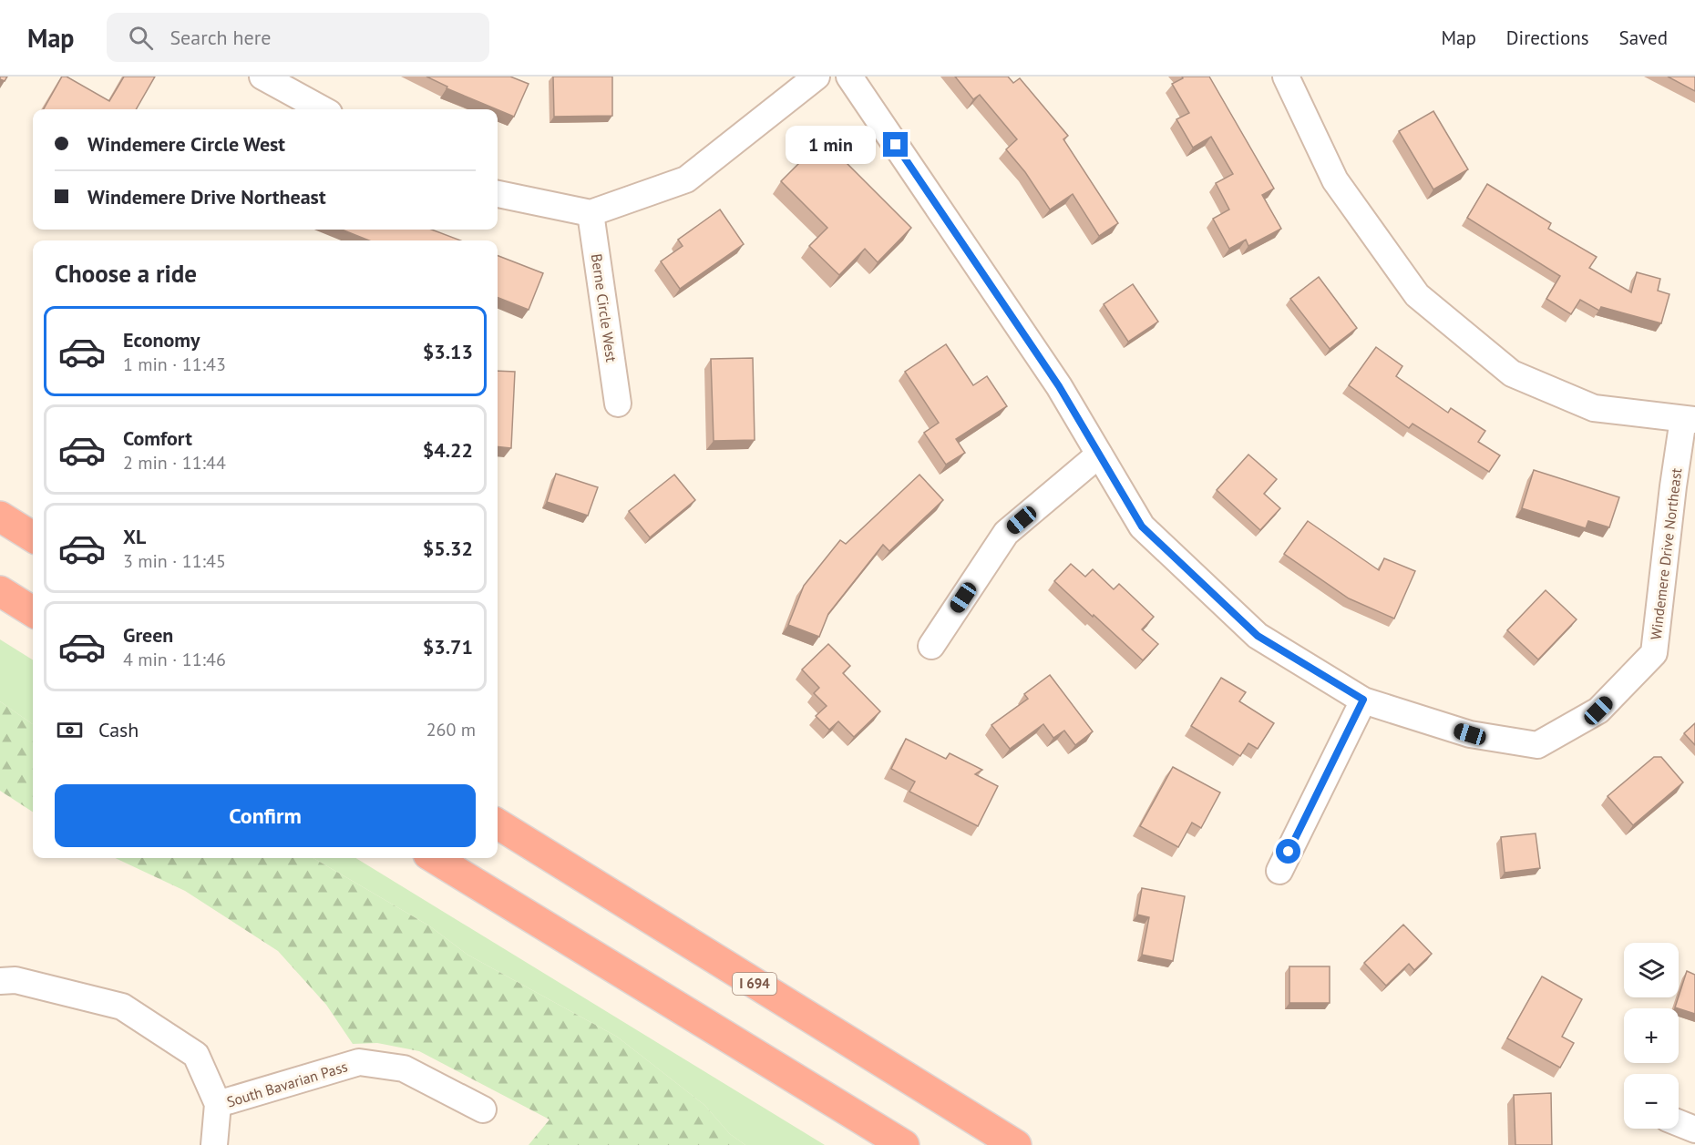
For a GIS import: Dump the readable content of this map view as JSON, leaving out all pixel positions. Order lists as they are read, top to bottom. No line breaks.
{"streets":{"highway":["I 694"],"street":["Berne Circle West","Windemere Drive Northeast","South Bavarian Pass"]},"page":{"header":"Map","search":"Search here","nav":["Map","Directions","Saved"],"banner":["Windemere Circle West","Windemere Drive Northeast"],"bubble":"1 min","heading":"Choose a ride","list":[{"name":"Economy","note":"1 min · 11:43","value":"$3.13"},{"name":"Comfort","note":"2 min · 11:44","value":"$4.22"},{"name":"XL","note":"3 min · 11:45","value":"$5.32"},{"name":"Green","note":"4 min · 11:46","value":"$3.71"}],"pay":["Cash","260 m"],"buttons":"Confirm","map_buttons":["+","−"]}}
